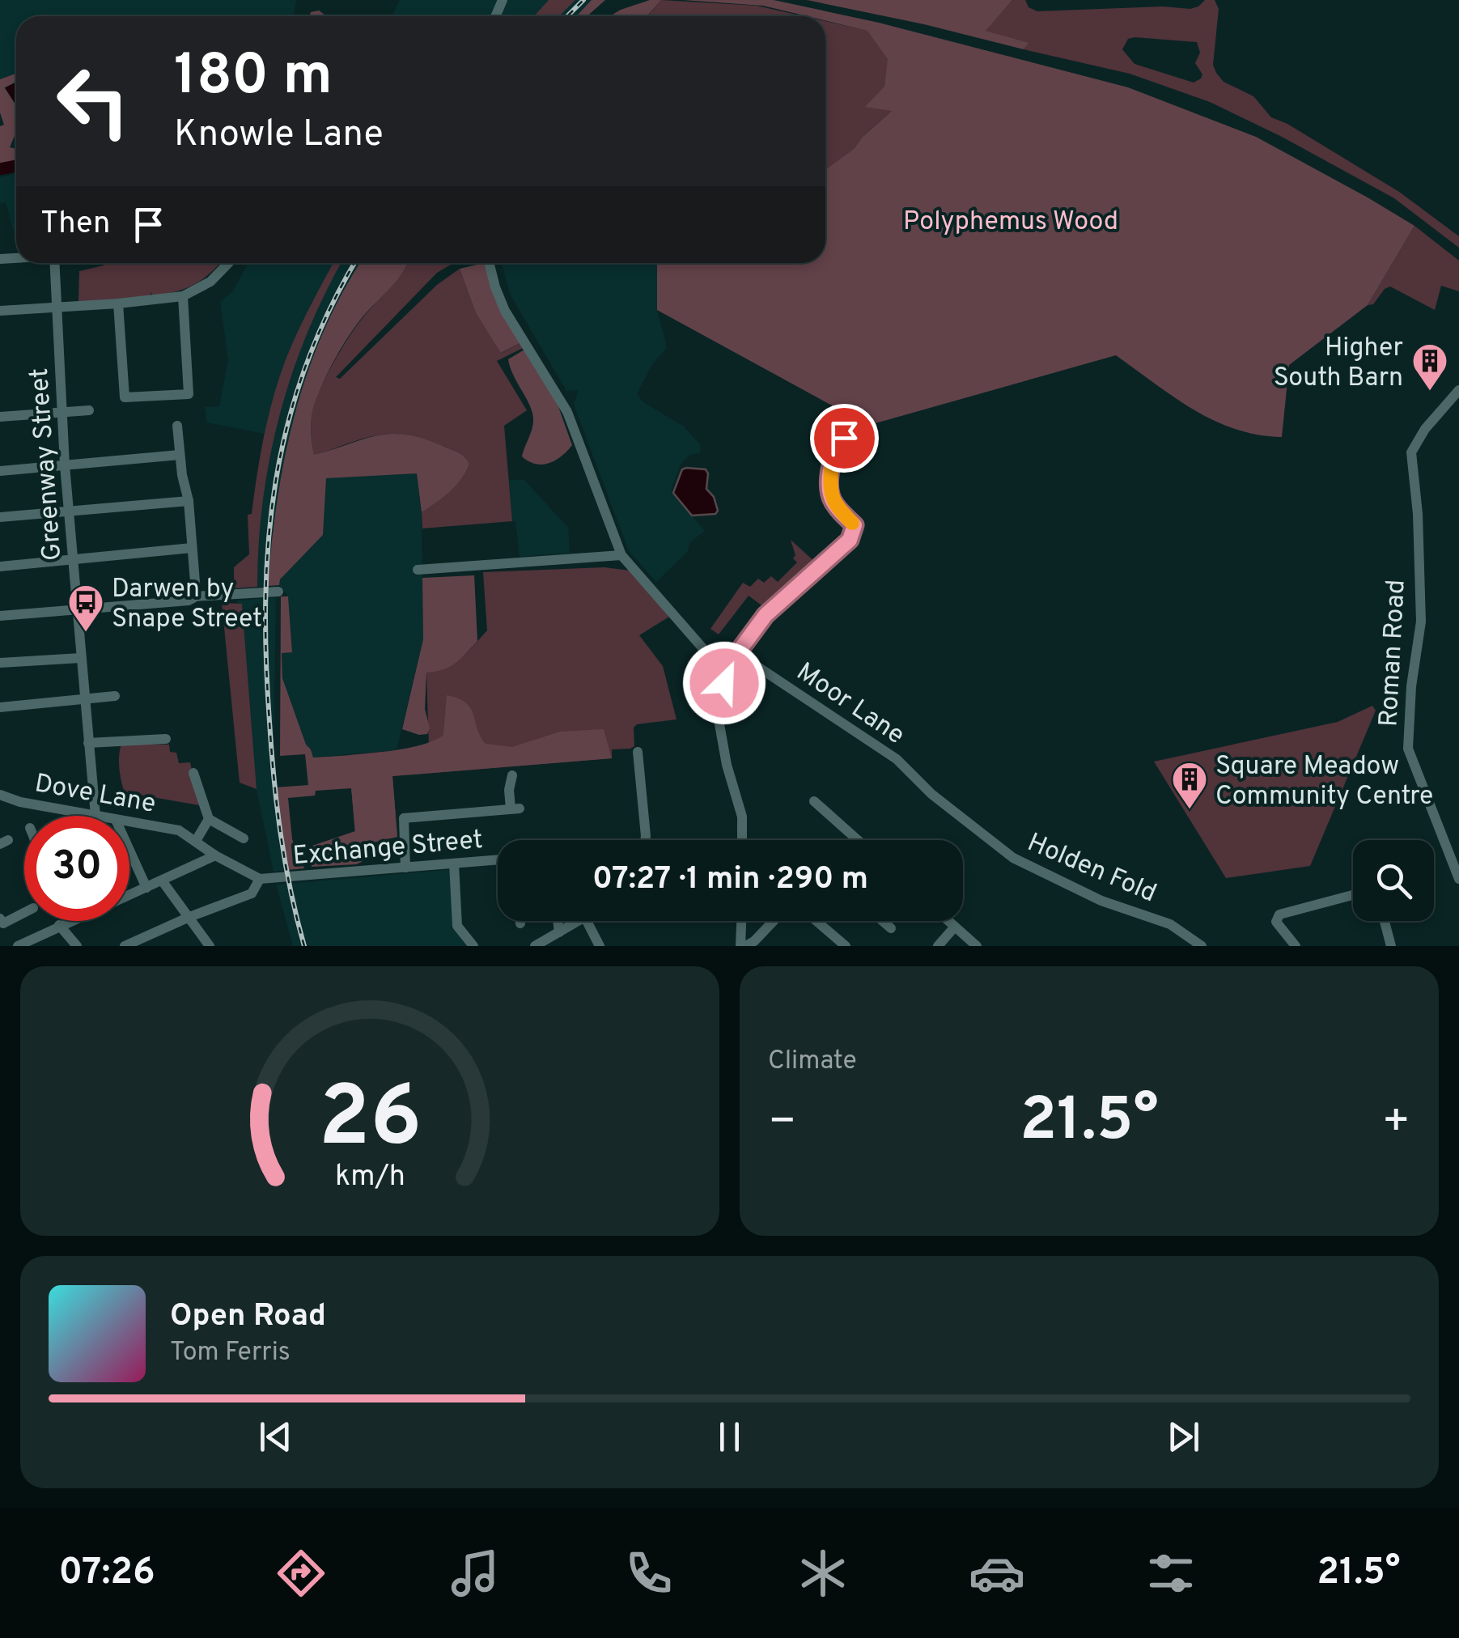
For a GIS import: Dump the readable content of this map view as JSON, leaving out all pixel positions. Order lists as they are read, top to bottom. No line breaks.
{"streets":{"street":["Greenway Street","Roman Road","Moor Lane","Dove Lane","Exchange Street","Holden Fold"]},"crossings":[["Greenway Street","Dove Lane"],["Moor Lane","Holden Fold"],["Dove Lane","Exchange Street"]],"parks":["Polyphemus Wood"],"places":{"building":["Higher South Barn","Square Meadow Community Centre"],"bus stop":["Darwen by Snape Street"]},"page":{"turn":["180 m","Knowle Lane"],"then":"Then","limit":"30","trip":"07:27 · 1 min · 290 m","tile":"Climate","heat":["−","21.5°","+"],"song":["Open Road","Tom Ferris"],"tabs":["07:26","21.5°"],"gauge":["26","km/h"]}}
